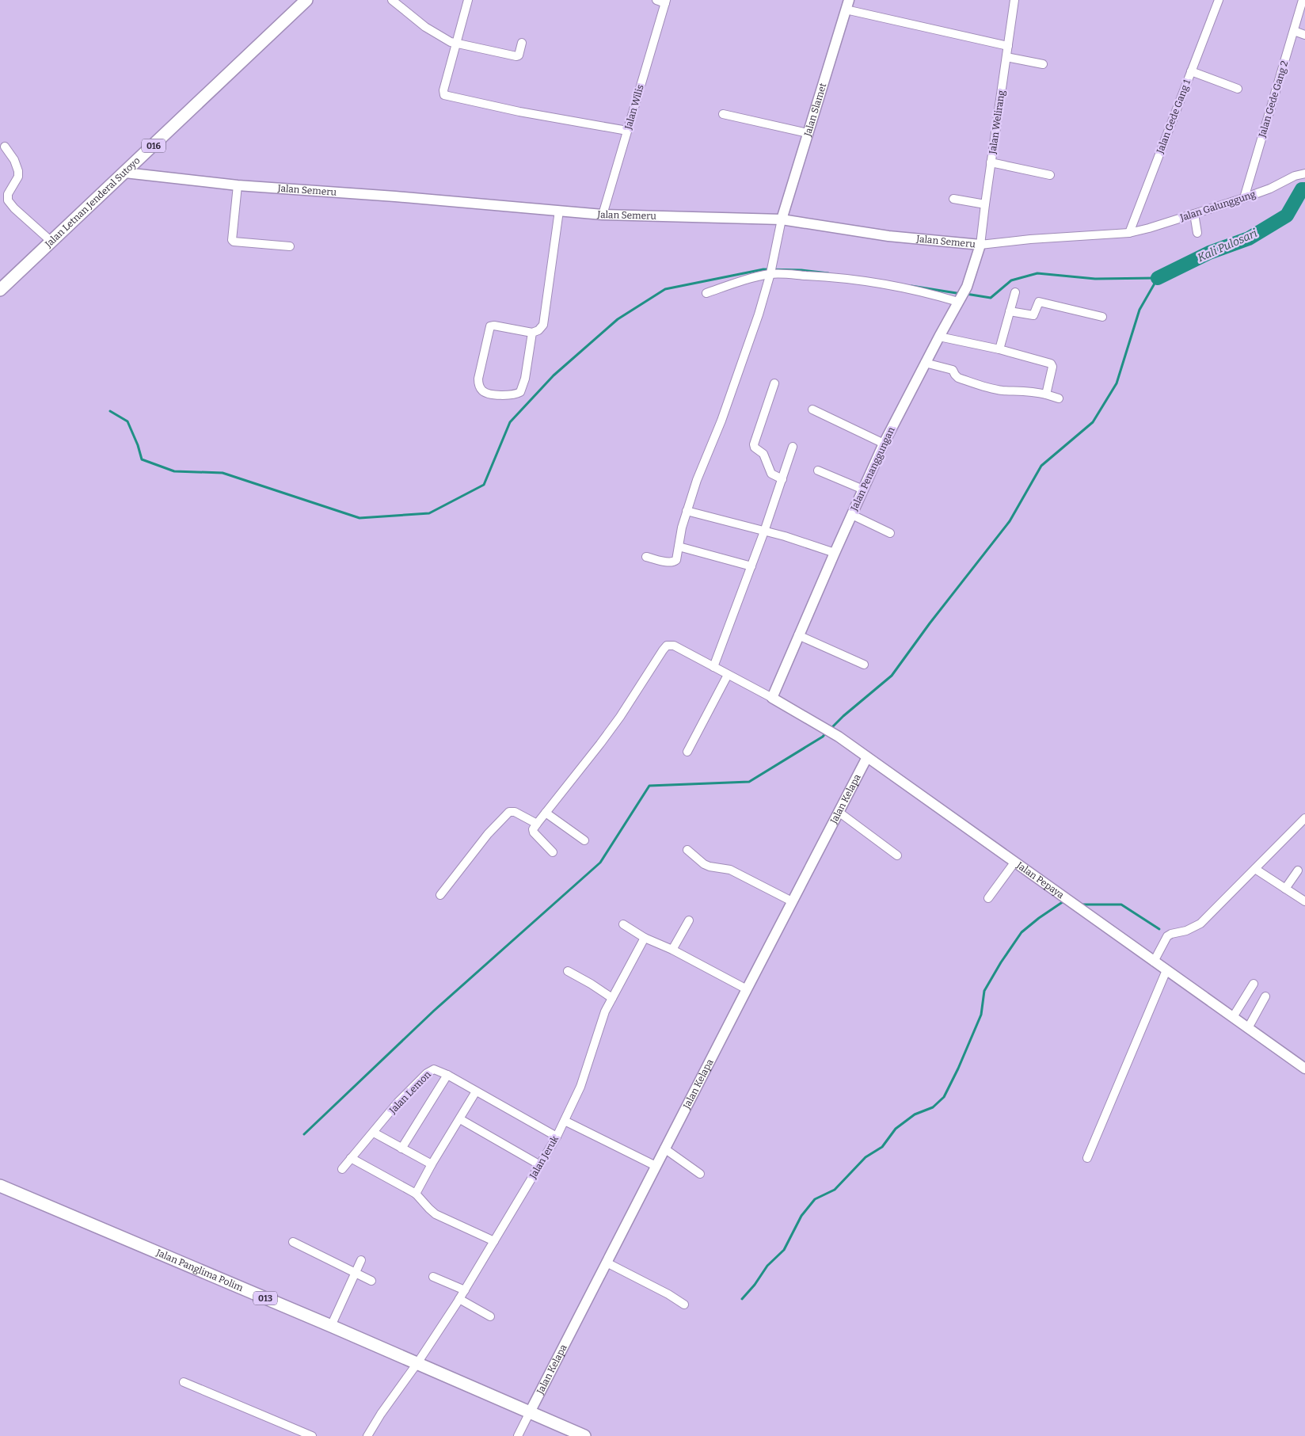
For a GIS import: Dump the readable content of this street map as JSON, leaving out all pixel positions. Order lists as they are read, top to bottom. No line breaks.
{"streets":{"main road":["016","Jalan Letnan Jenderal Sutoyo","Jalan Panglima Polim","013"],"street":["Jalan Gede Gang 2","Jalan Wilis","Jalan Slamet","Jalan Gede Gang 1","Jalan Welirang","Jalan Semeru","Jalan Galunggung","Jalan Penanggungan","Jalan Kelapa","Jalan Pepaya","Jalan Lemon","Jalan Jeruk"]},"crossings":[["Jalan Gede Gang 2","Jalan Galunggung"],["Jalan Wilis","Jalan Semeru"],["Jalan Slamet","Jalan Semeru"],["Jalan Gede Gang 1","Jalan Semeru"],["Jalan Gede Gang 1","Jalan Galunggung"],["Jalan Welirang","Jalan Semeru"],["Jalan Welirang","Jalan Penanggungan"],["Jalan Semeru","Jalan Letnan Jenderal Sutoyo"],["Jalan Semeru","Jalan Galunggung"],["Jalan Semeru","Jalan Penanggungan"],["Jalan Penanggungan","Jalan Pepaya"],["Jalan Kelapa","Jalan Pepaya"],["Jalan Kelapa","Jalan Panglima Polim"],["Jalan Kelapa","013"],["Jalan Lemon","Jalan Jeruk"],["Jalan Jeruk","Jalan Panglima Polim"],["Jalan Panglima Polim","013"]],"water":["Kali Pulosari"]}
